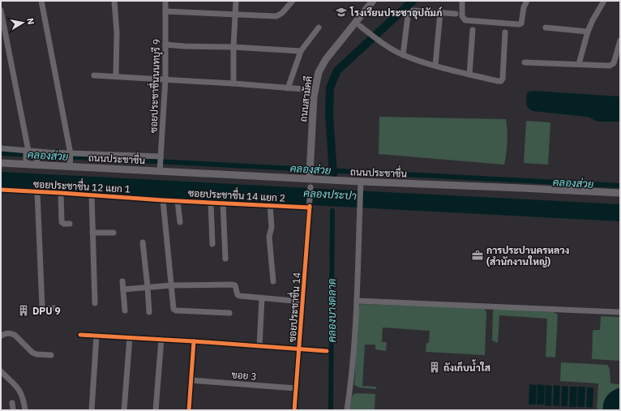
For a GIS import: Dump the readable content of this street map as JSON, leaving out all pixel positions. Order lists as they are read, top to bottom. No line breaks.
{"streets":{"main road":["ถนนสามัคคี","ถนนประชาชื่น"],"street":["ซอยประชาชื่นนนทบุรี 9","ซอยประชาชื่น 12 แยก 1","ซอยประชาชื่น 14 แยก 2","ซอยประชาชื่น 14","ขอย 3"]},"crossings":[["ซอยประชาชื่นนนทบุรี 9","ถนนประชาชื่น"],["ถนนสามัคคี","ถนนประชาชื่น"],["ถนนสามัคคี","ซอยประชาชื่น 14"],["ถนนประชาชื่น","ซอยประชาชื่น 14"],["ซอยประชาชื่น 12 แยก 1","ซอยประชาชื่น 14 แยก 2"],["ซอยประชาชื่น 14 แยก 2","ซอยประชาชื่น 14"],["ซอยประชาชื่น 14","ขอย 3"]],"water":["คลองส่วย","คลองประปา","คลองบางตลาด"],"places":{"school or university":["โรงเรียนประชาอุปถัมภ์"],"office":["การประปานครหลวง (สำนักงานใหญ่)"],"building":["DPU 9","ถังเก็บน้ำใส"]},"north":"right"}
